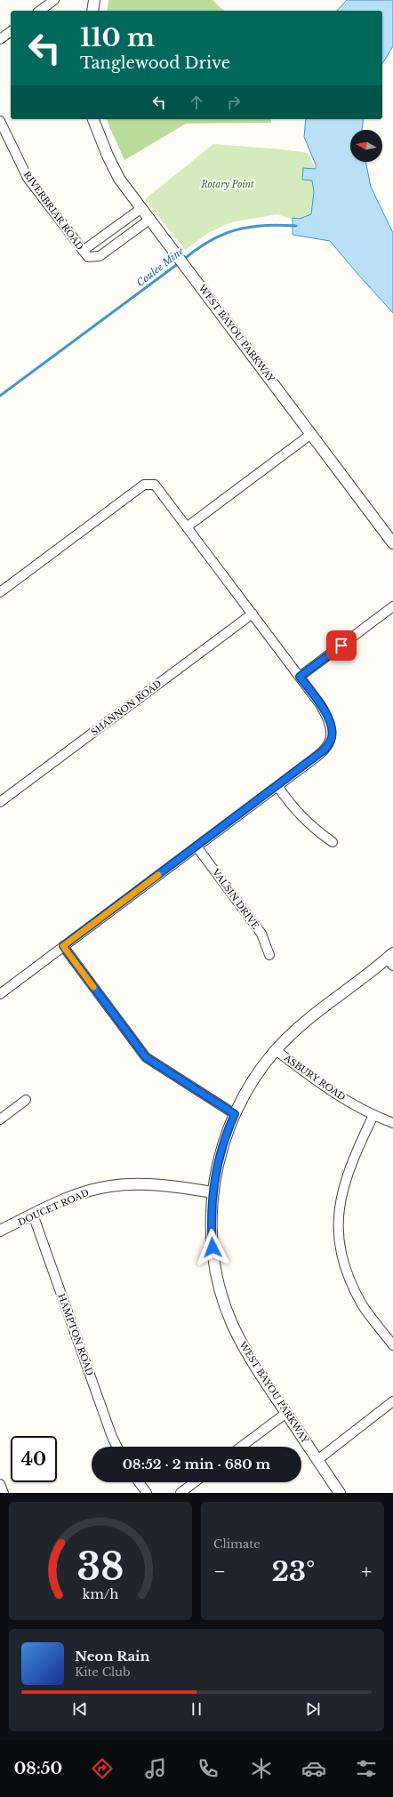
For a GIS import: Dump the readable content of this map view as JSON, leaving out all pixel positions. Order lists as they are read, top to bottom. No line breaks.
{"streets":{"street":["RIVERBRIAR ROAD","WEST BAYOU PARKWAY","SHANNON ROAD","VALSIN DRIVE","ASBURY ROAD","DOUCET ROAD","HAMPTON ROAD"]},"crossings":[["RIVERBRIAR ROAD","WEST BAYOU PARKWAY"],["WEST BAYOU PARKWAY","ASBURY ROAD"],["WEST BAYOU PARKWAY","DOUCET ROAD"],["DOUCET ROAD","HAMPTON ROAD"]],"water":["Coulee Mine"],"parks":["Rotary Point"],"north":"left","page":{"turn":["110 m","Tanglewood Drive"],"limit":"40","trip":"08:52 · 2 min · 680 m","tile":"Climate","heat":["−","23°","+"],"song":["Neon Rain","Kite Club"],"tabs":"08:50","gauge":["38","km/h"]}}
